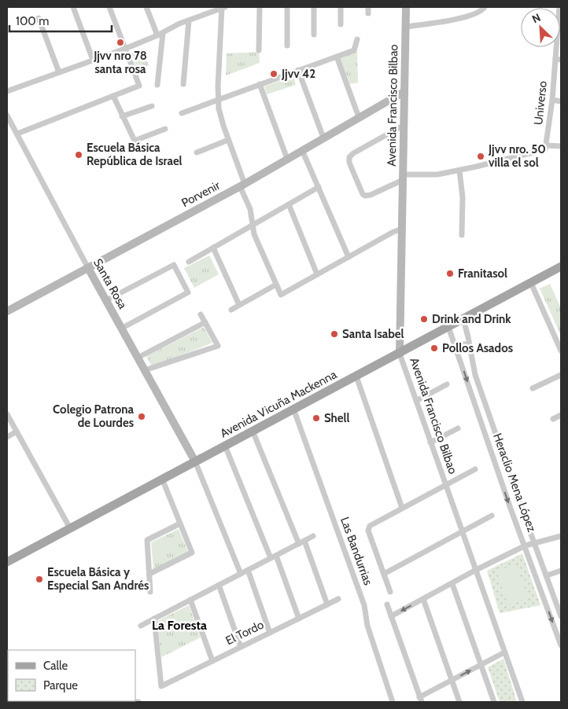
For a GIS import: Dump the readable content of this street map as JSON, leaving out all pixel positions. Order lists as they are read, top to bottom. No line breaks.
{"streets":{"main road":["Avenida Vicuña Mackenna"],"street":["Universo","Avenida Francisco Bilbao","Porvenir","Santa Rosa","Heraclio Mena López","Las Bandurrias","El Tordo"]},"crossings":[["Avenida Francisco Bilbao","Porvenir"],["Avenida Francisco Bilbao","Avenida Vicuña Mackenna"],["Porvenir","Santa Rosa"],["Santa Rosa","Avenida Vicuña Mackenna"],["Avenida Vicuña Mackenna","Heraclio Mena López"],["Avenida Vicuña Mackenna","Las Bandurrias"]],"districts":["La Foresta"],"places":["Jjvv nro 78 santa rosa","Jjvv 42","Escuela Básica República de Israel","Jjvv nro. 50 villa el sol","Franitasol","Drink and Drink","Santa Isabel","Pollos Asados","Colegio Patrona de Lourdes","Shell","Escuela Básica y Especial San Andrés"],"legend":["Calle","Parque"],"scale_bar":"100 m","north":"top left"}
